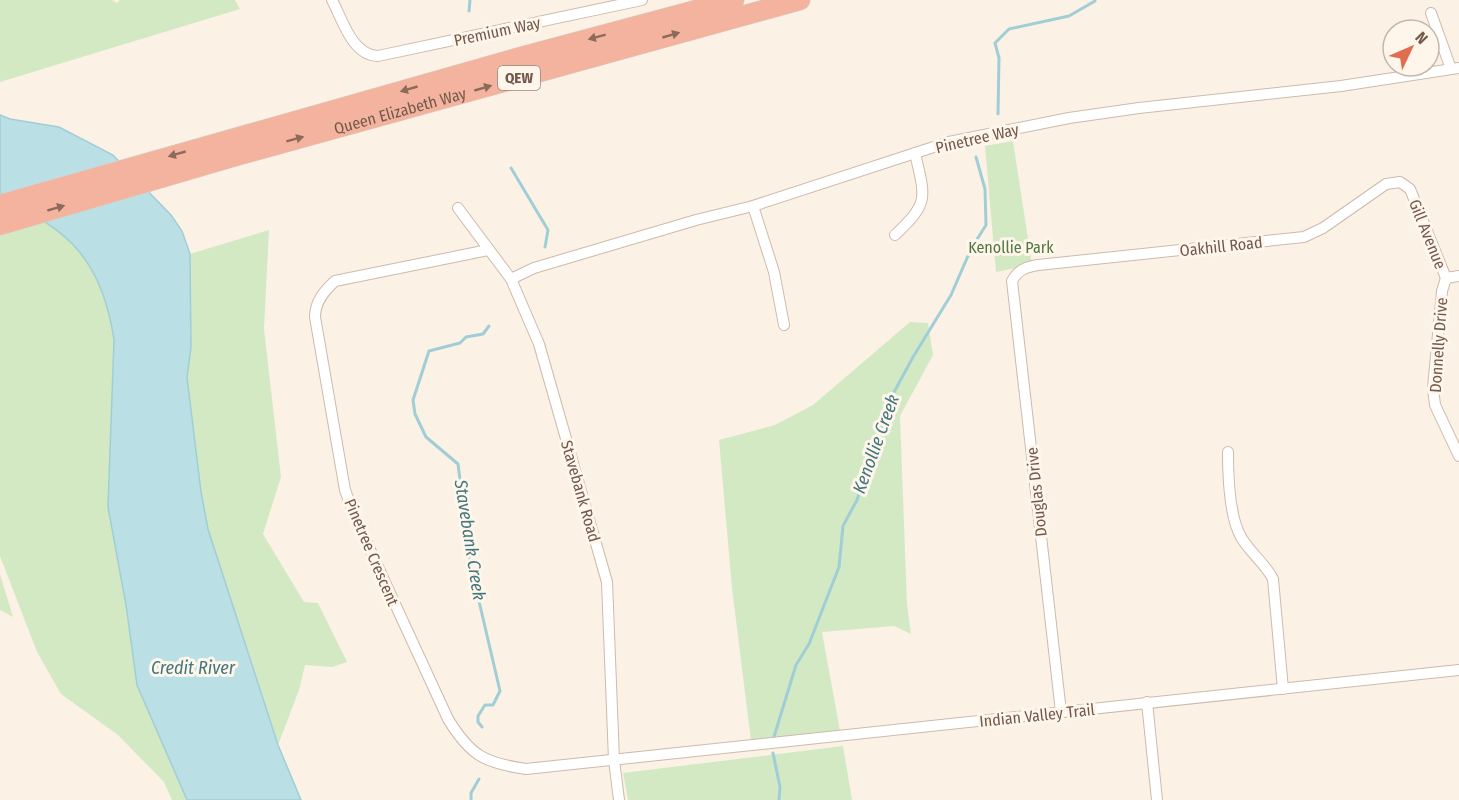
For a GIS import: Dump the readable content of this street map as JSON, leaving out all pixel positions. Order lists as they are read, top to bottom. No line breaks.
{"streets":{"highway":["QEW","Queen Elizabeth Way"],"street":["Premium Way","Pinetree Way","Gill Avenue","Oakhill Road","Donnelly Drive","Stavebank Road","Douglas Drive","Pinetree Crescent","Indian Valley Trail"]},"crossings":[["Pinetree Way","Stavebank Road"],["Gill Avenue","Oakhill Road"],["Gill Avenue","Donnelly Drive"],["Oakhill Road","Douglas Drive"],["Stavebank Road","Pinetree Crescent"],["Stavebank Road","Indian Valley Trail"],["Douglas Drive","Indian Valley Trail"],["Pinetree Crescent","Indian Valley Trail"]],"water":["Kenollie Creek","Stavebank Creek","Credit River"],"parks":["Kenollie Park"],"north":"top right"}
